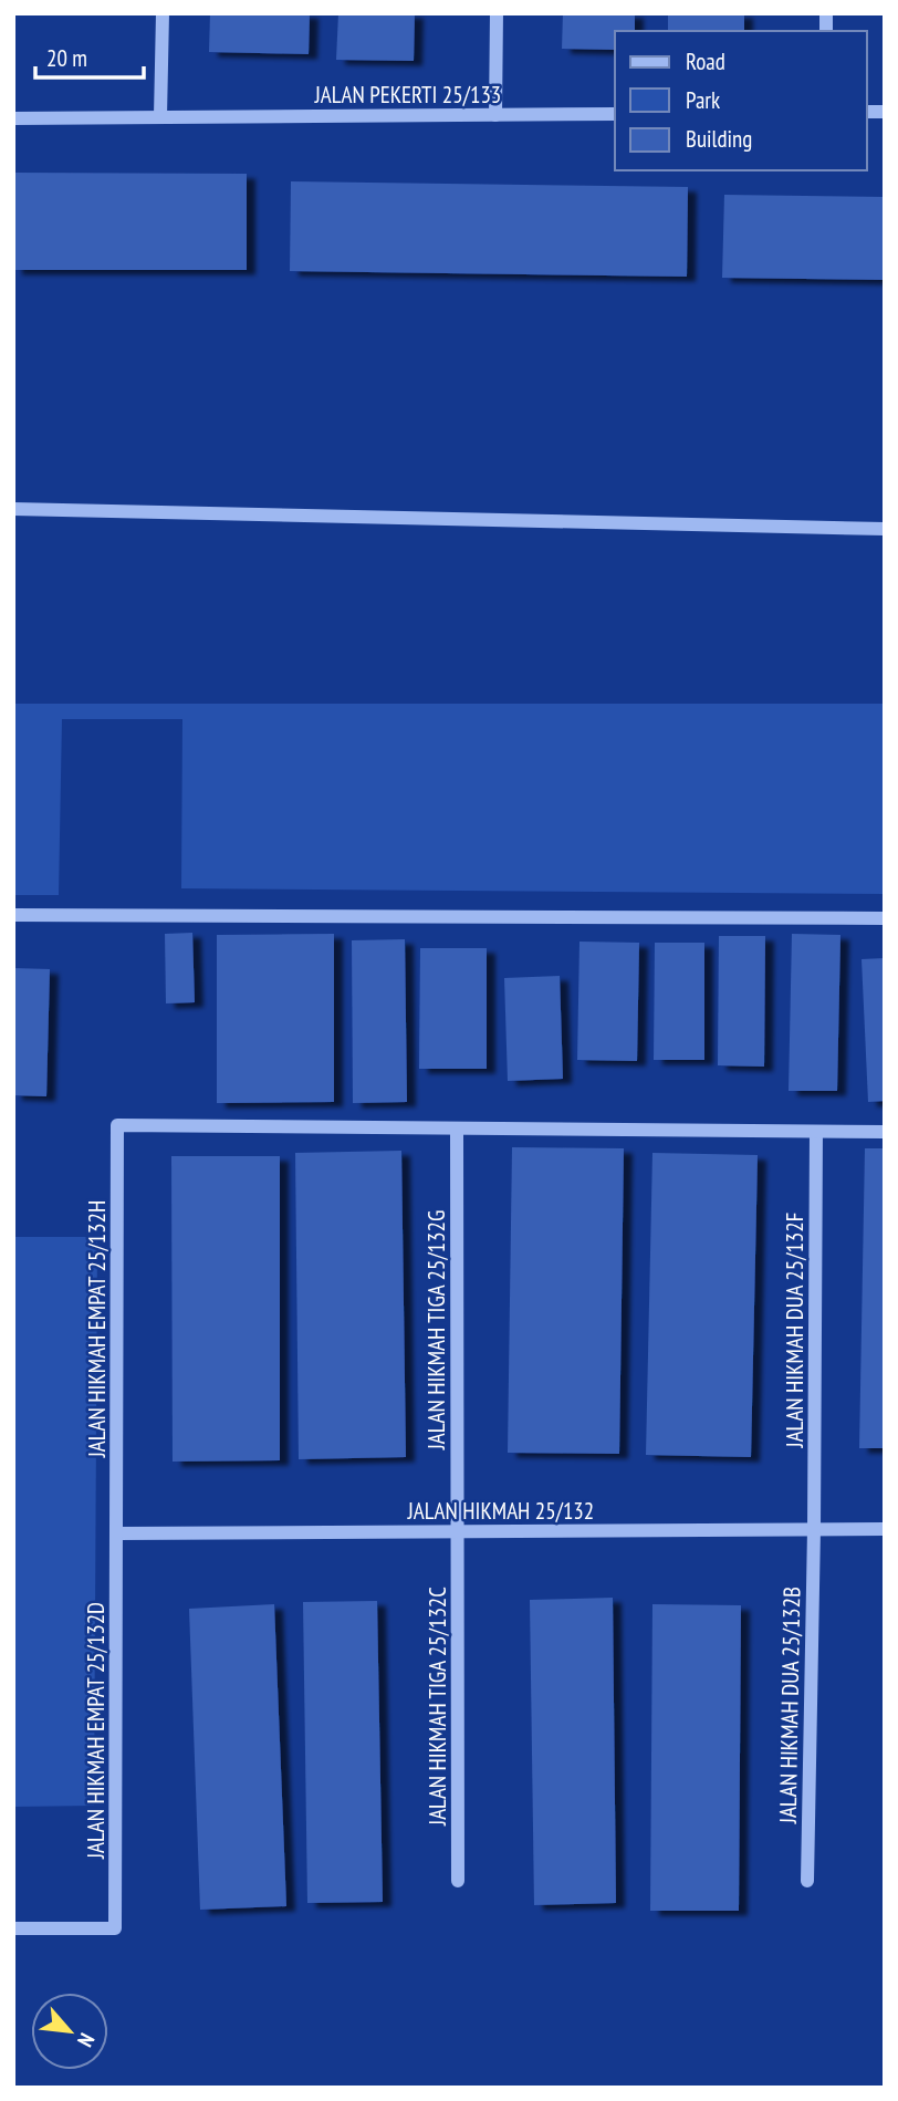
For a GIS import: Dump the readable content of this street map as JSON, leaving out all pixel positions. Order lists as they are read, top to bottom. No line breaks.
{"streets":{"street":["JALAN PEKERTI 25/133","JALAN HIKMAH EMPAT 25/132H","JALAN HIKMAH TIGA 25/132G","JALAN HIKMAH DUA 25/132F","JALAN HIKMAH 25/132","JALAN HIKMAH DUA 25/132B","JALAN HIKMAH TIGA 25/132C","JALAN HIKMAH EMPAT 25/132D"]},"crossings":[["JALAN HIKMAH EMPAT 25/132H","JALAN HIKMAH TIGA 25/132G"],["JALAN HIKMAH EMPAT 25/132H","JALAN HIKMAH 25/132"],["JALAN HIKMAH EMPAT 25/132H","JALAN HIKMAH EMPAT 25/132D"],["JALAN HIKMAH TIGA 25/132G","JALAN HIKMAH 25/132"],["JALAN HIKMAH TIGA 25/132G","JALAN HIKMAH TIGA 25/132C"],["JALAN HIKMAH DUA 25/132F","JALAN HIKMAH 25/132"],["JALAN HIKMAH DUA 25/132F","JALAN HIKMAH DUA 25/132B"],["JALAN HIKMAH 25/132","JALAN HIKMAH DUA 25/132B"],["JALAN HIKMAH 25/132","JALAN HIKMAH TIGA 25/132C"],["JALAN HIKMAH 25/132","JALAN HIKMAH EMPAT 25/132D"]],"legend":["Road","Park","Building"],"scale_bar":"20 m","north":"bottom right"}
